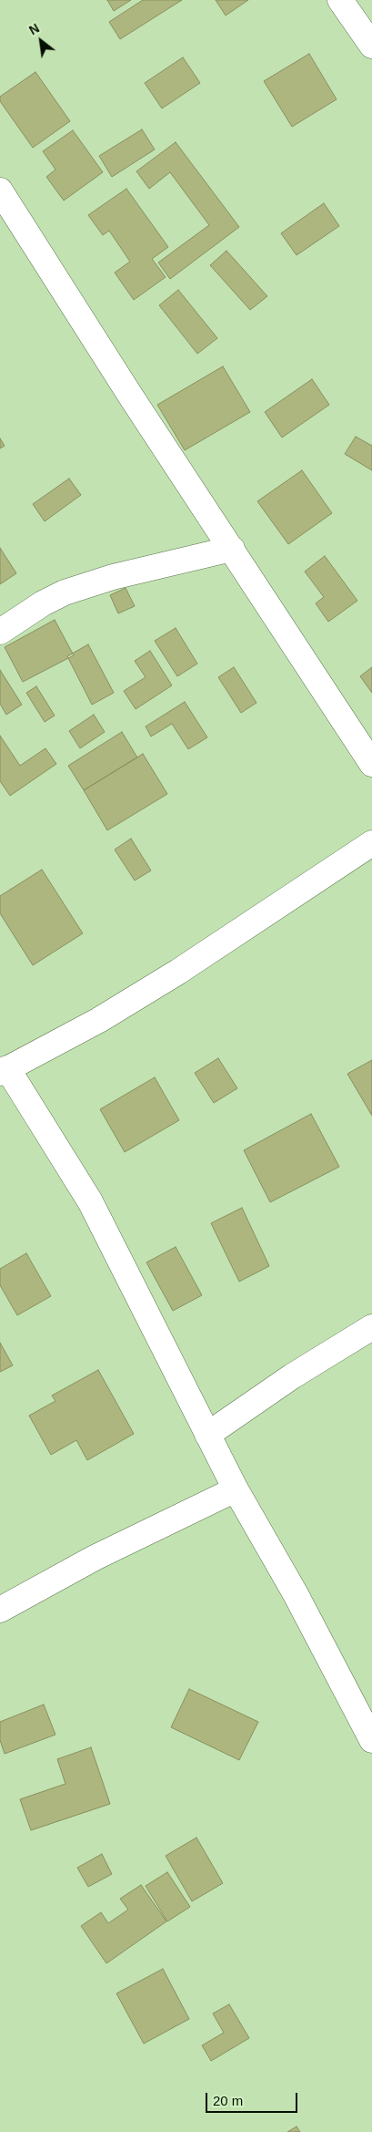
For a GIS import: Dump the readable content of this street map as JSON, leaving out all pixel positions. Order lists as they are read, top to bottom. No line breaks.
{"scale_bar":"20 m","north":"top left"}
